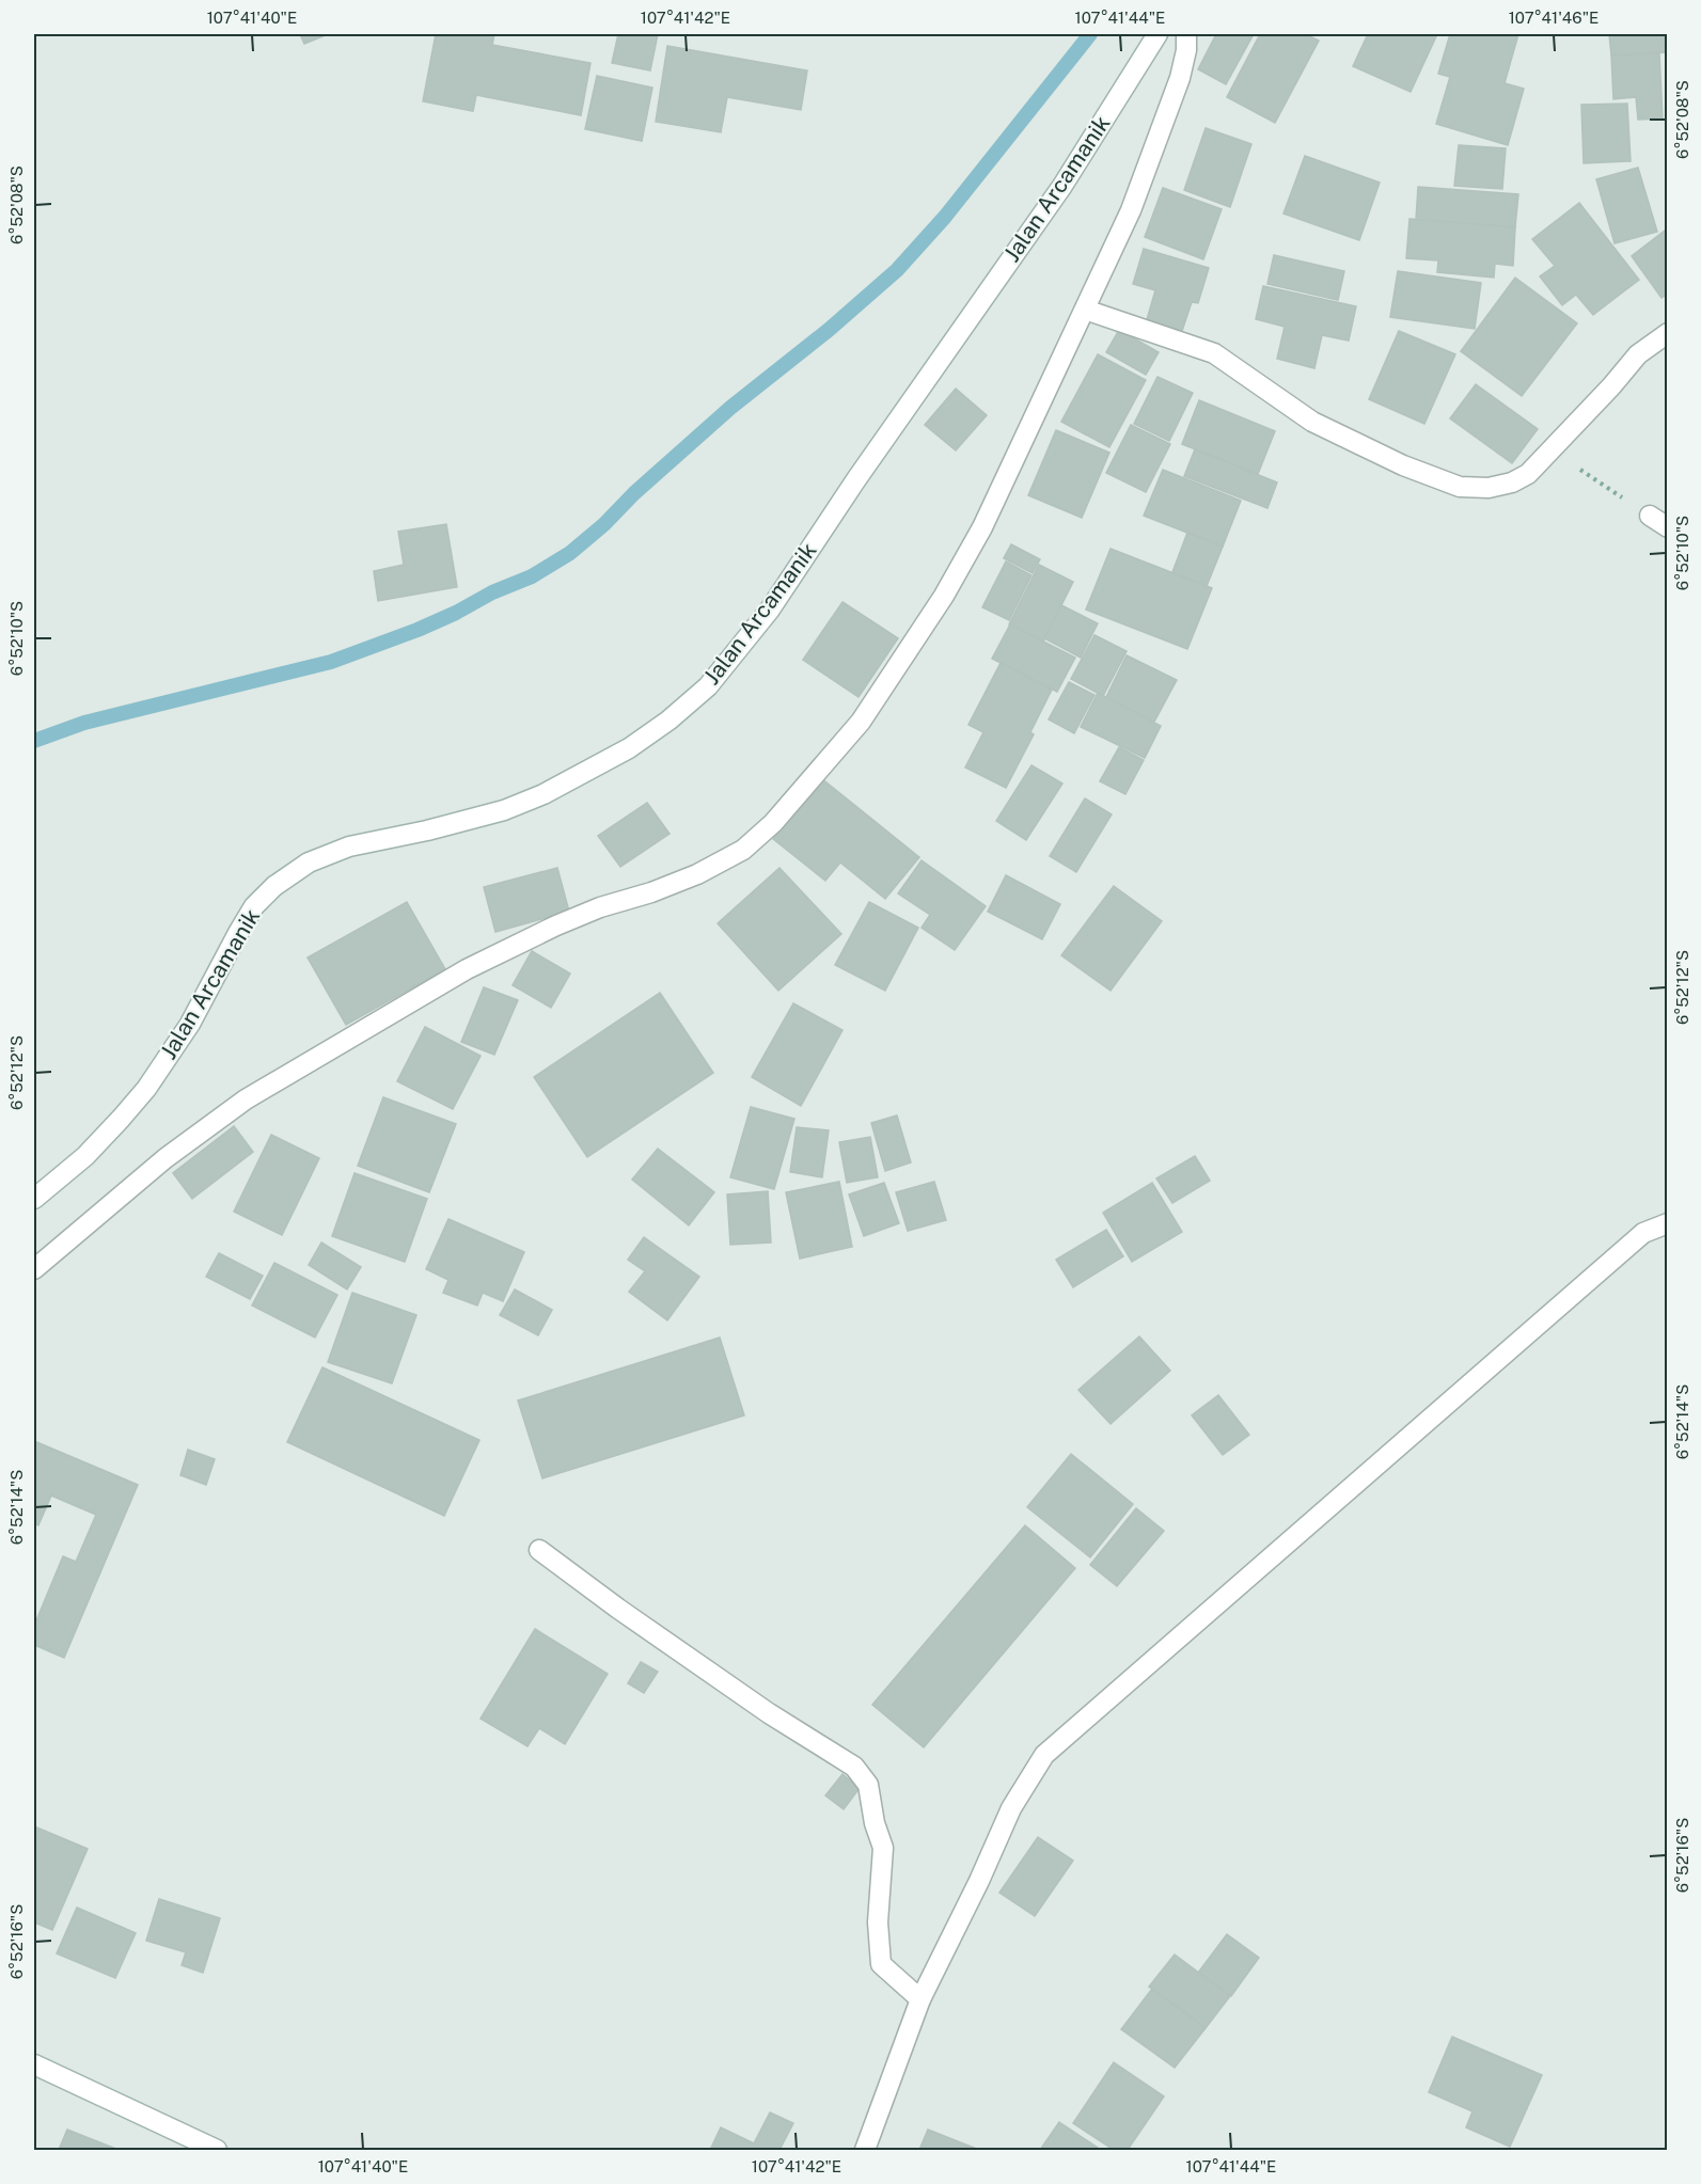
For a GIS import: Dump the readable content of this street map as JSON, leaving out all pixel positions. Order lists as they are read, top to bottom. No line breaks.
{"streets":{"street":["Jalan Arcamanik"]},"coordinates":["107°41'40\"E","107°41'42\"E","107°41'44\"E","107°41'46\"E","6°52'08\"S","6°52'10\"S","6°52'12\"S","6°52'14\"S","6°52'16\"S"]}
